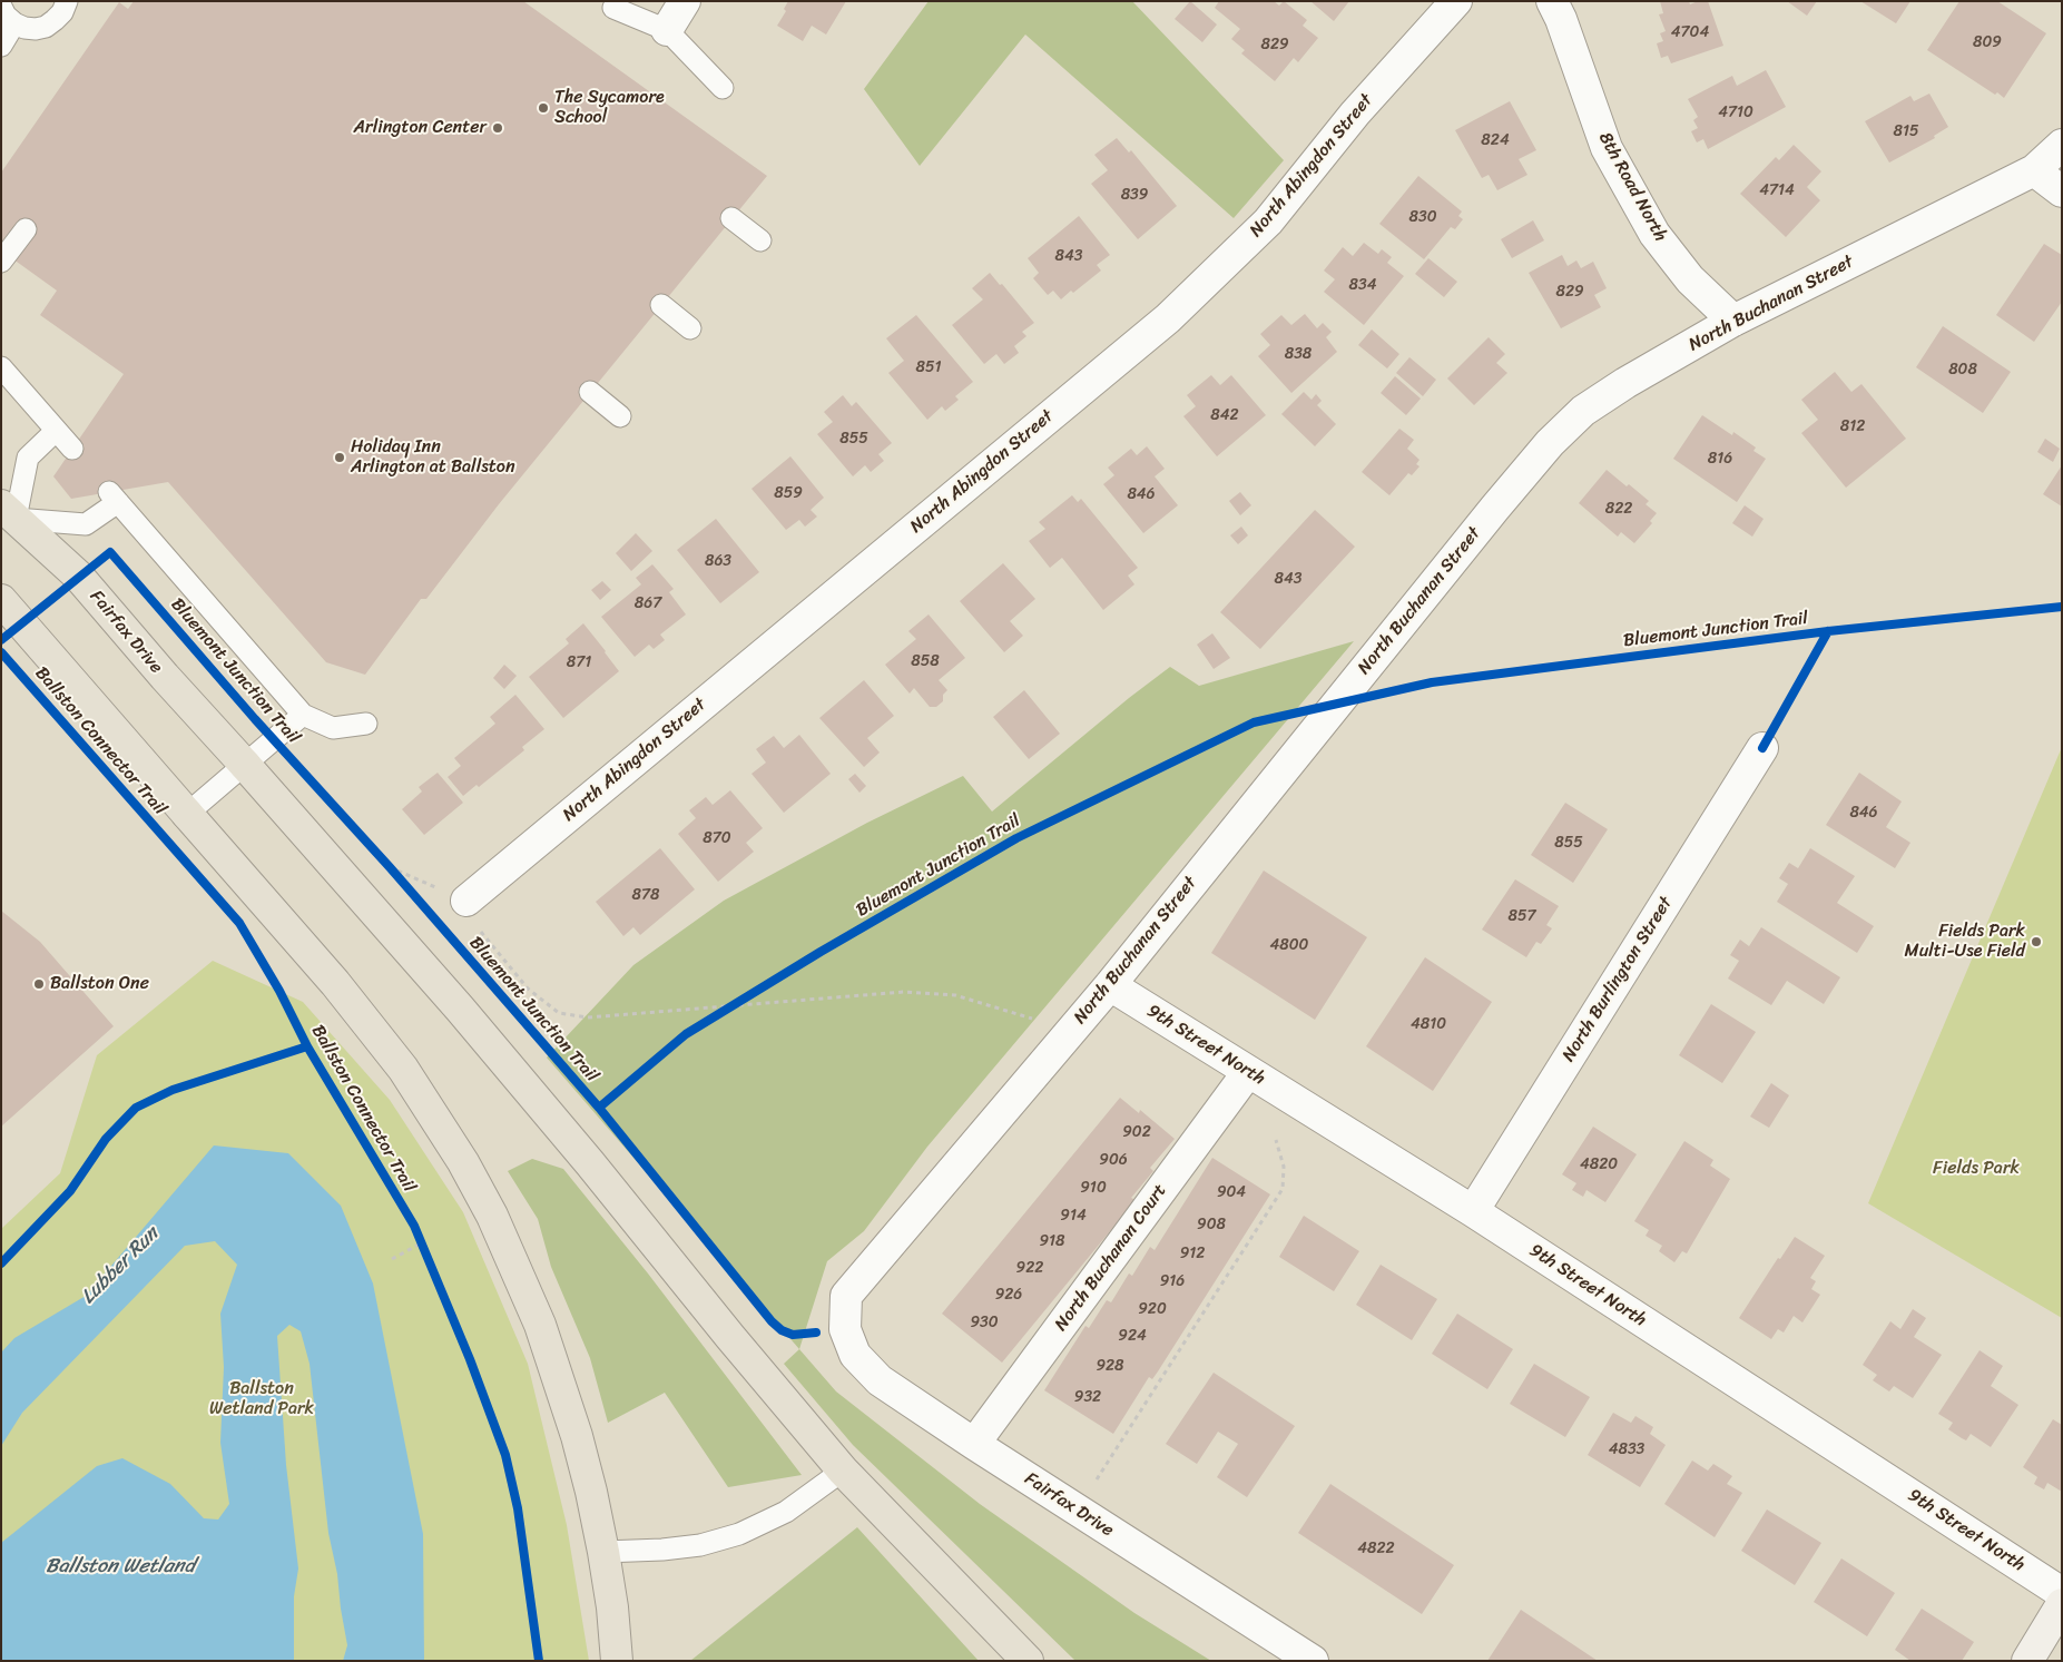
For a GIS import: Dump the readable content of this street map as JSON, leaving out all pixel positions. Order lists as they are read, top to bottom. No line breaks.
{"streets":{"main road":["Fairfax Drive"],"street":["North Abingdon Street","8th Road North","North Buchanan Street","North Burlington Street","9th Street North","North Buchanan Court"],"cycle path":["Bluemont Junction Trail","Ballston Connector Trail"]},"crossings":[["8th Road North","North Buchanan Street"],["North Buchanan Street","Fairfax Drive"],["North Buchanan Street","9th Street North"],["Fairfax Drive","North Buchanan Court"],["North Burlington Street","9th Street North"],["9th Street North","North Buchanan Court"]],"water":["Lubber Run","Ballston Wetland"],"parks":["Fields Park","Ballston Wetland Park"],"places":["The Sycamore School","Arlington Center","Holiday Inn Arlington at Ballston","Fields Park Multi-Use Field","Ballston One"],"house_numbers":["4704","809","829","4710","815","824","4714","839","830","843","834","829","838","851","808","842","812","855","816","859","846","822","863","843","867","858","871","846","870","855","878","857","4800","4810","902","906","4820","910","904","914","908","918","912","922","916","926","920","930","924","928","932","4833","4822"]}
